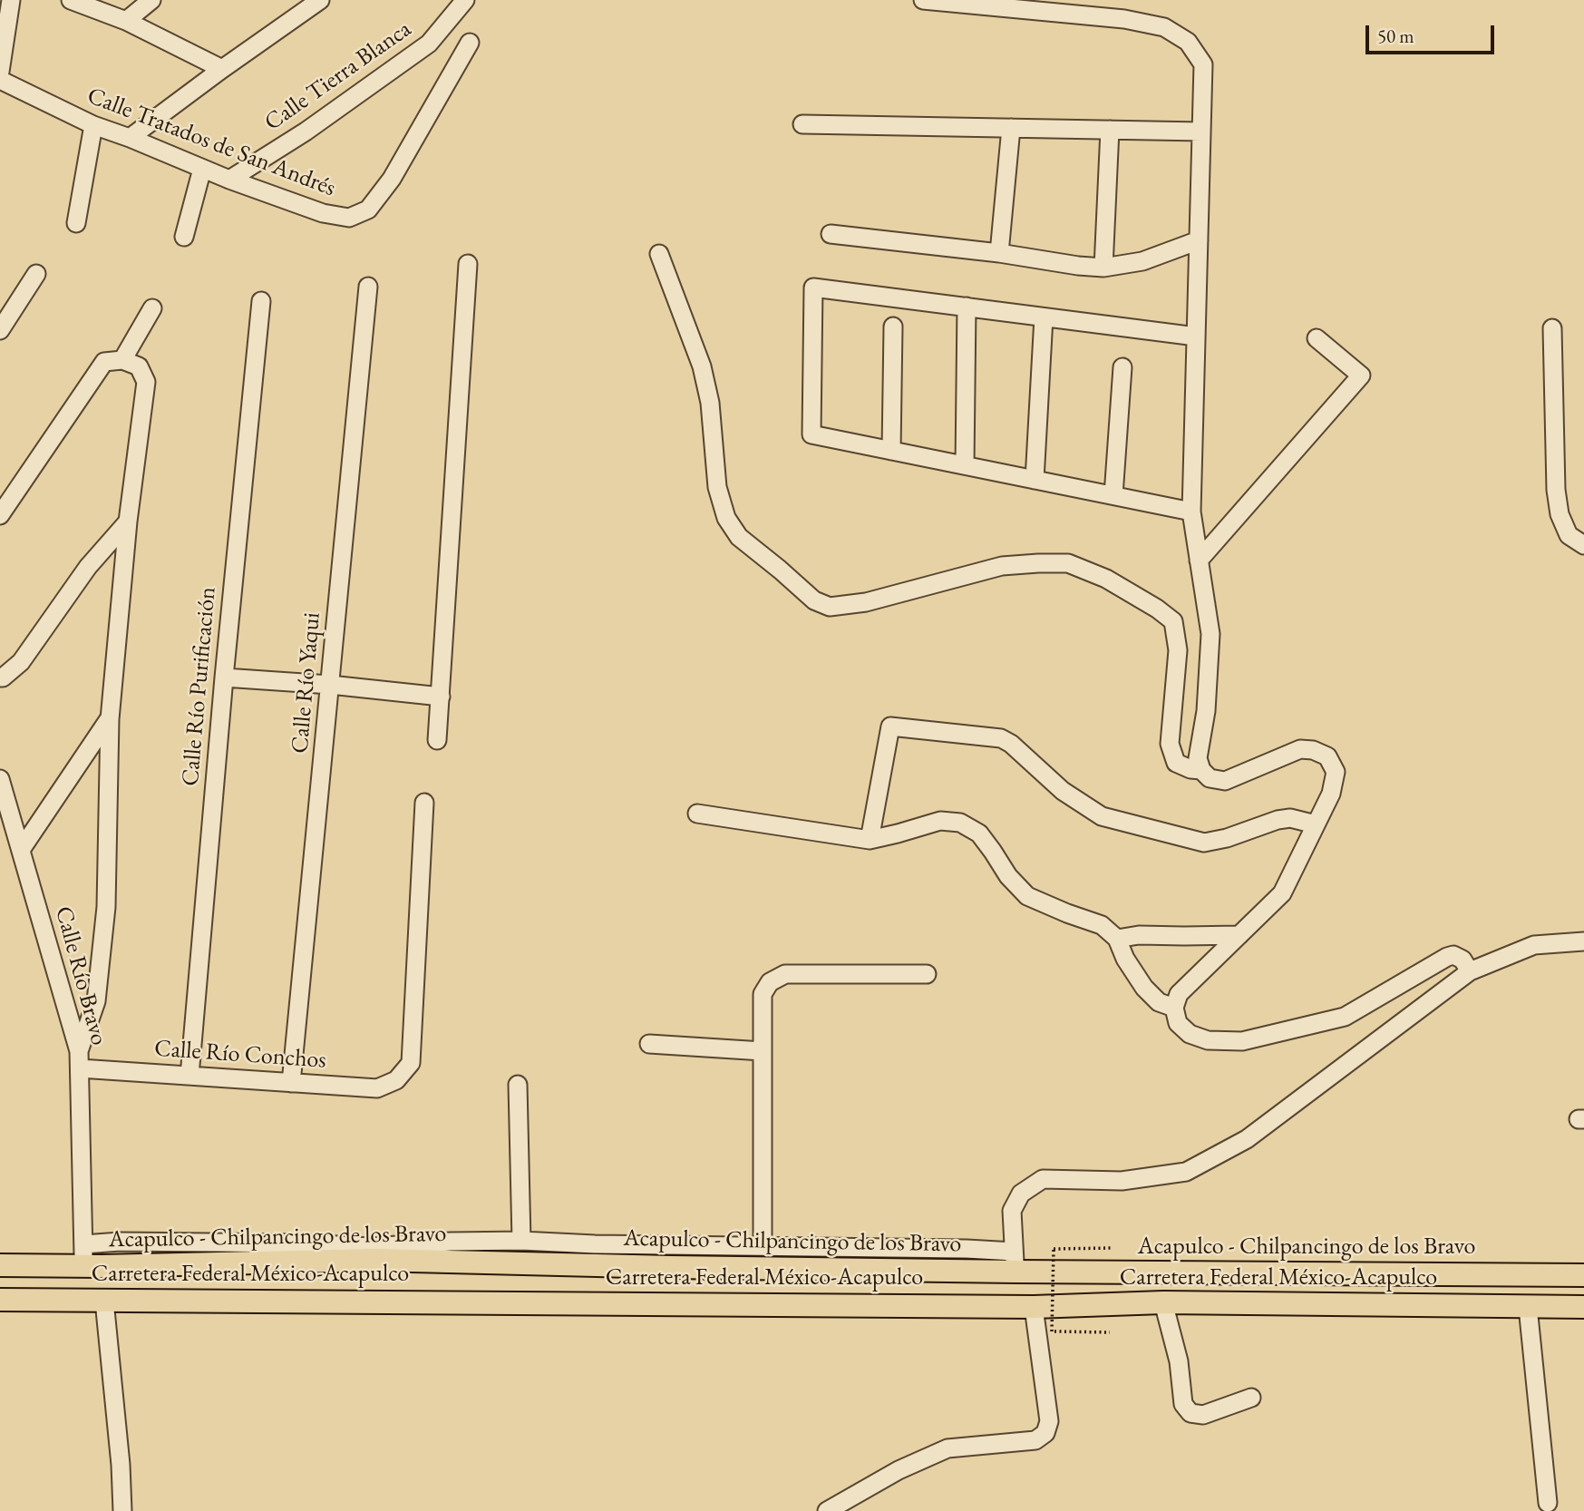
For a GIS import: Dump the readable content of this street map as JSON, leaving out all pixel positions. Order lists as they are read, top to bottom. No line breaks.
{"streets":{"main road":["Acapulco - Chilpancingo de los Bravo","Carretera Federal México-Acapulco"],"street":["Calle Tierra Blanca","Calle Tratados de San Andrés","Calle Río Yaqui","Calle Río Purificación","Calle Río Bravo","Calle Río Conchos"]},"crossings":[["Calle Tierra Blanca","Calle Tratados de San Andrés"],["Calle Río Yaqui","Calle Río Conchos"],["Calle Río Purificación","Calle Río Conchos"],["Calle Río Bravo","Calle Río Conchos"],["Calle Río Bravo","Acapulco - Chilpancingo de los Bravo"]],"scale_bar":"50 m"}
